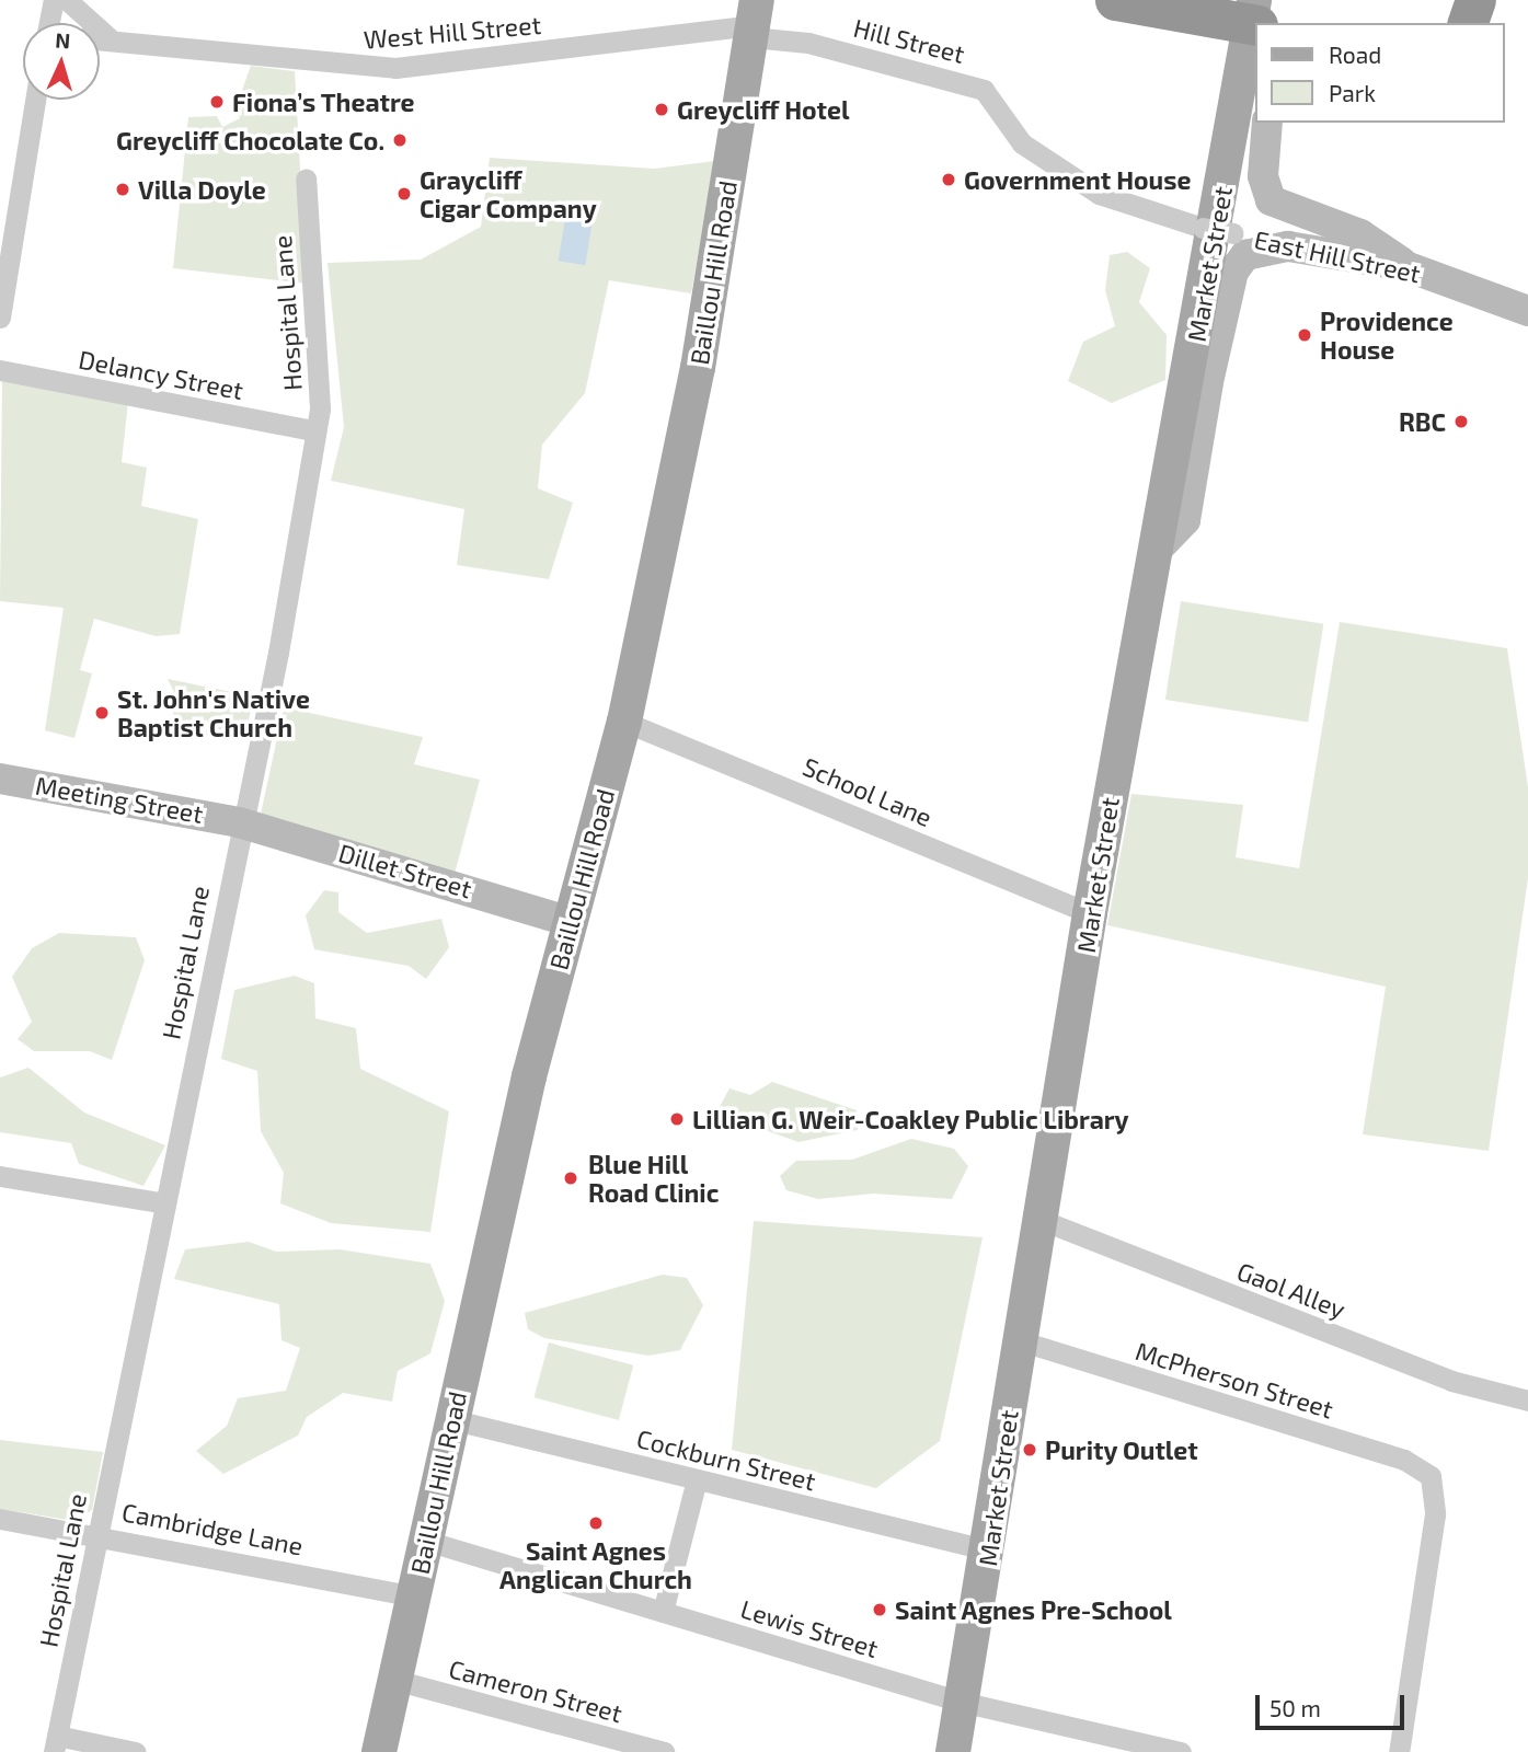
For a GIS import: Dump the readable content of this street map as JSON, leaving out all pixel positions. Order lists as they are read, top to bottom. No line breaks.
{"streets":{"main road":["East Hill Street","Market Street","Baillou Hill Road","Meeting Street","Dillet Street"],"street":["West Hill Street","Hill Street","Hospital Lane","Delancy Street","School Lane","Gaol Alley","McPherson Street","Cockburn Street","Cambridge Lane","Lewis Street","Cameron Street"]},"crossings":[["West Hill Street","Hill Street"],["West Hill Street","Baillou Hill Road"],["Hill Street","East Hill Street"],["Hill Street","Baillou Hill Road"],["Market Street","School Lane"],["Market Street","Gaol Alley"],["Market Street","McPherson Street"],["Market Street","Cockburn Street"],["Market Street","Lewis Street"],["Baillou Hill Road","School Lane"],["Baillou Hill Road","Dillet Street"],["Baillou Hill Road","Cockburn Street"],["Baillou Hill Road","Cambridge Lane"],["Baillou Hill Road","Lewis Street"],["Baillou Hill Road","Cameron Street"],["Hospital Lane","Delancy Street"],["Hospital Lane","Meeting Street"],["Hospital Lane","Dillet Street"],["Hospital Lane","Cambridge Lane"],["Meeting Street","Dillet Street"]],"places":["Fiona’s Theatre","Greycliff Hotel","Greycliff Chocolate Co.","Government House","Villa Doyle","Graycliff Cigar Company","Providence House","RBC","St. John's Native Baptist Church","Lillian G. Weir-Coakley Public Library","Blue Hill Road Clinic","Purity Outlet","Saint Agnes Anglican Church","Saint Agnes Pre-School"],"legend":["Road","Park"],"scale_bar":"50 m","north":"top"}
